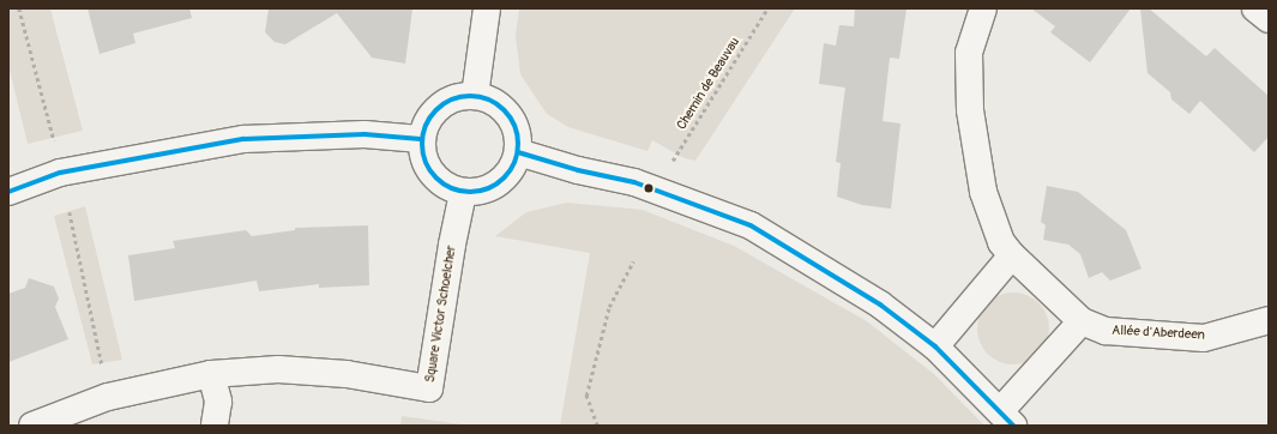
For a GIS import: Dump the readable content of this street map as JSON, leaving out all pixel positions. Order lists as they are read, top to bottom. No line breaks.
{"streets":{"street":["Square Victor Schoelcher","Allée d'Aberdeen"],"path":["Chemin de Beauvau"]}}
